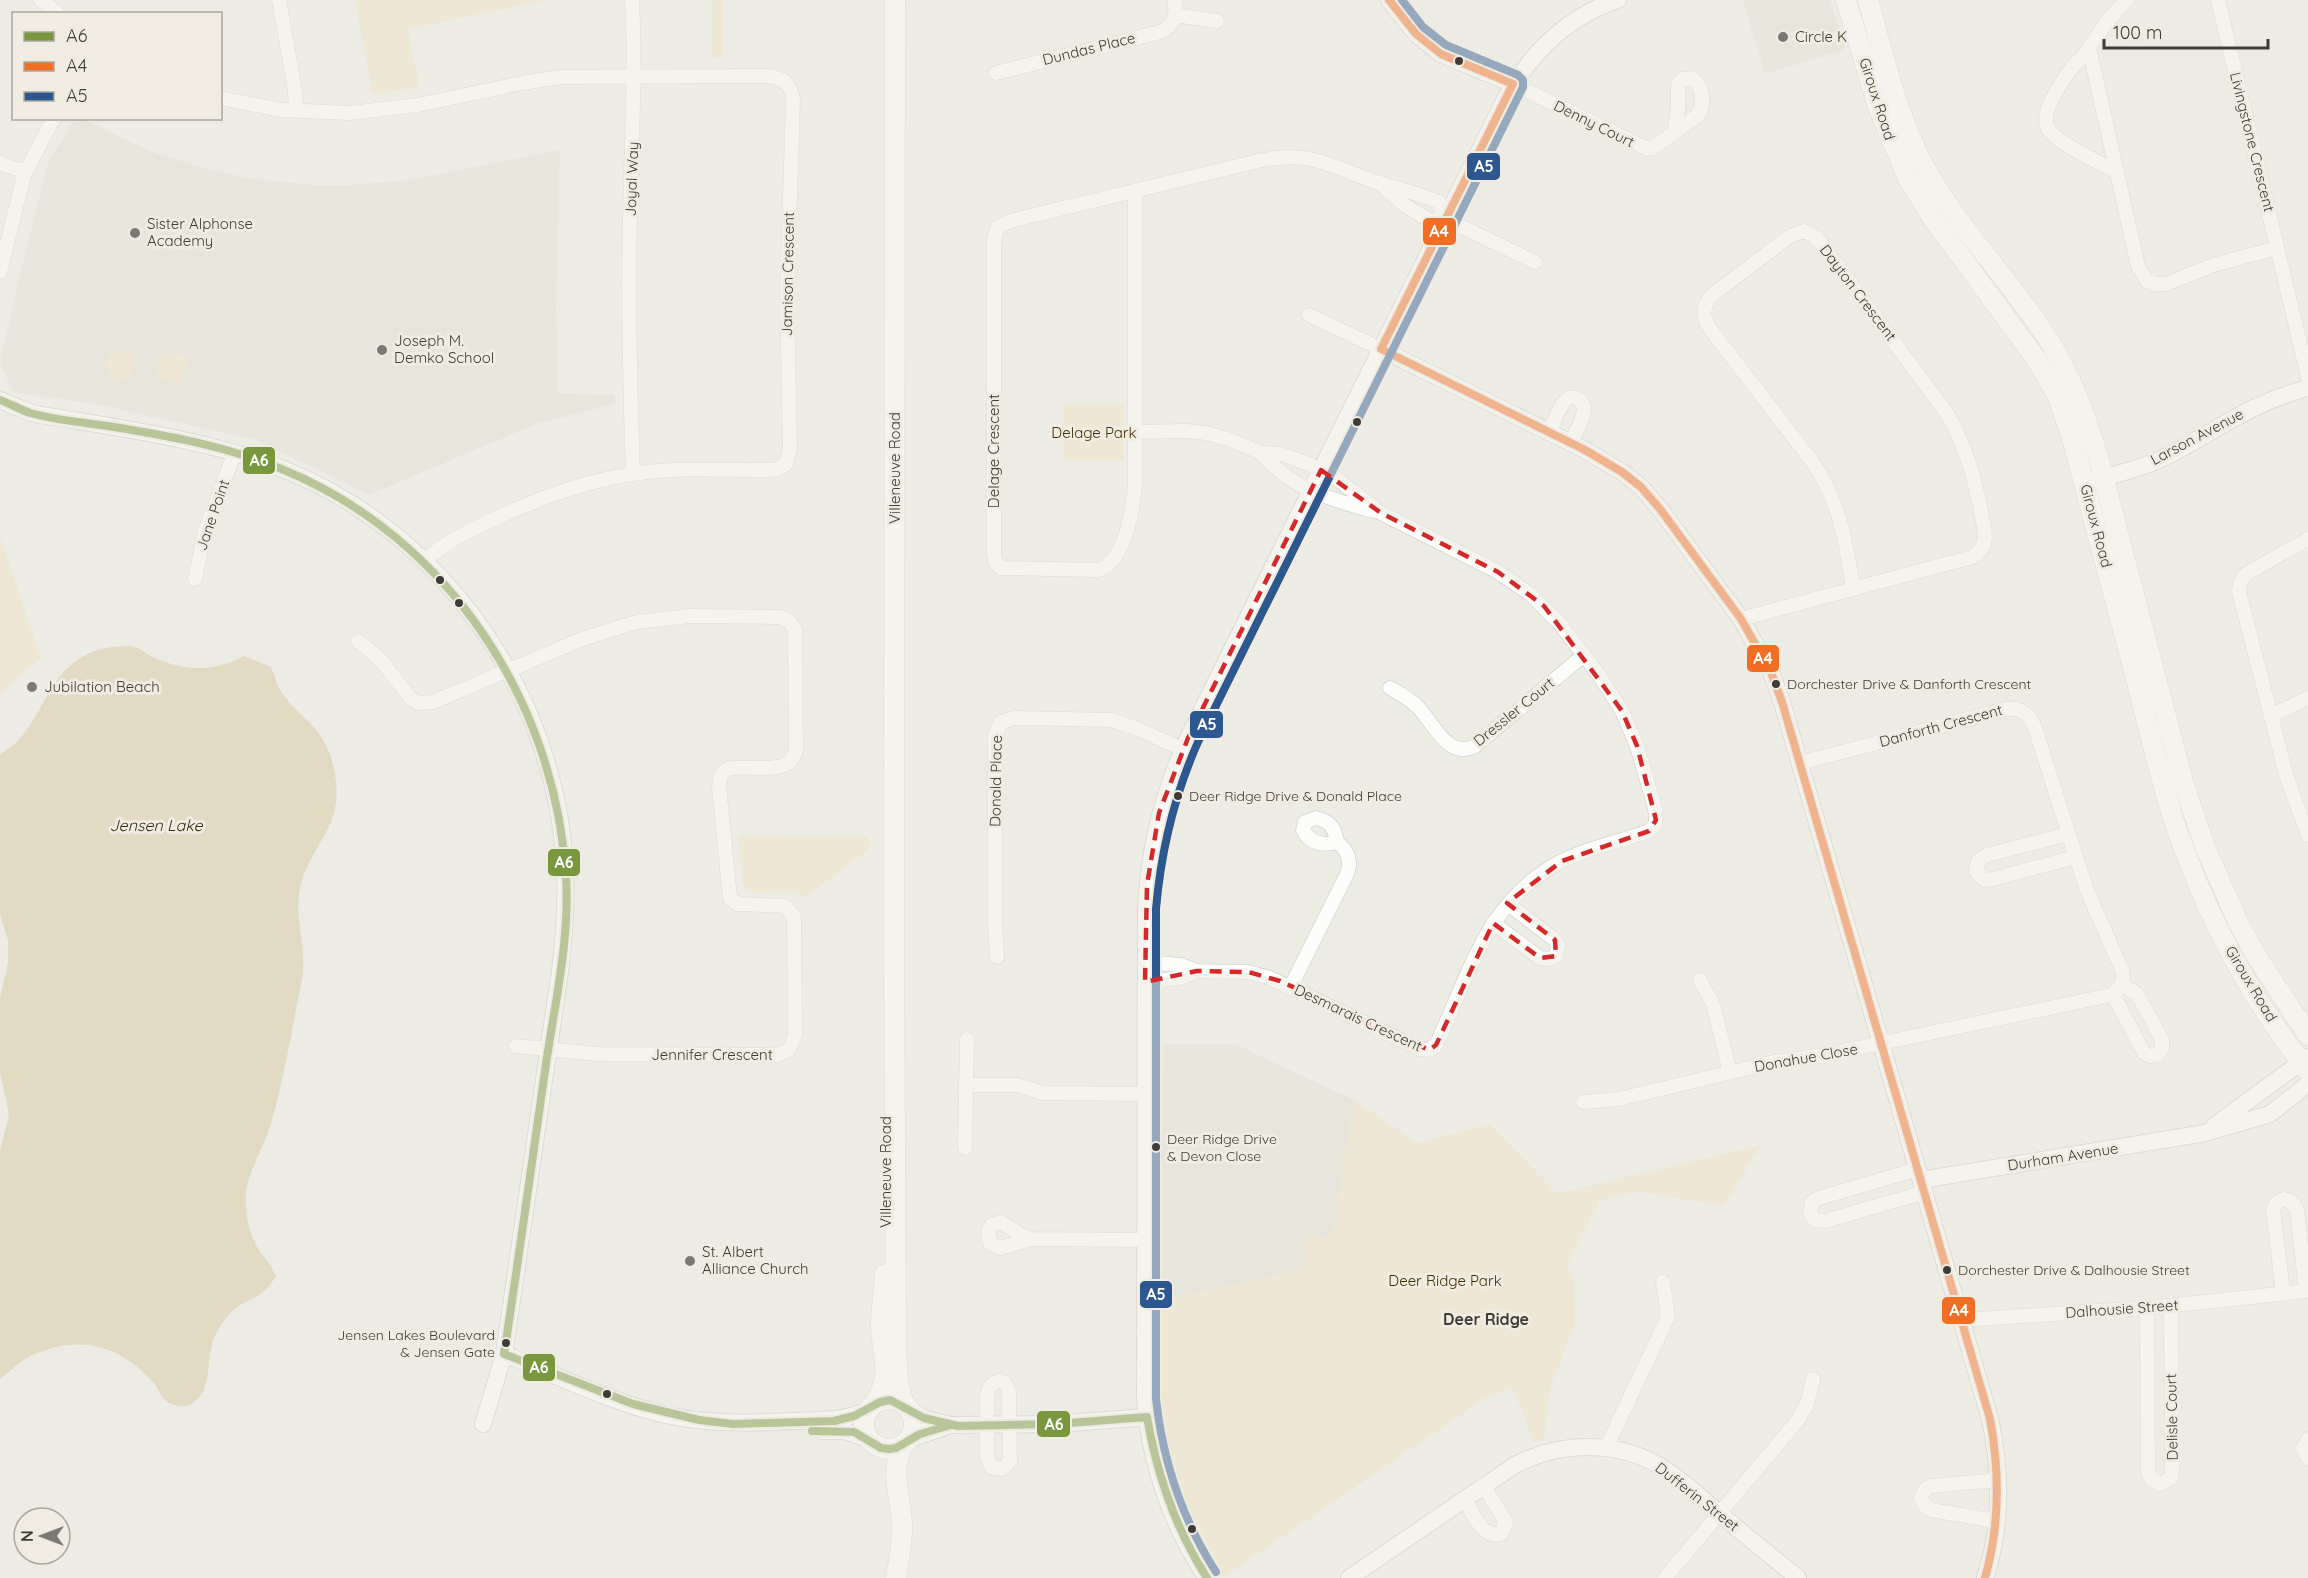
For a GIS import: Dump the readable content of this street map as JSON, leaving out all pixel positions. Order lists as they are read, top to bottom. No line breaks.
{"streets":{"main road":["Giroux Road","Villeneuve Road"],"street":["Dundas Place","Denny Court","Livingstone Crescent","Joyal Way","Jamison Crescent","Dayton Crescent","Larson Avenue","Delage Crescent","Jane Point","Dressler Court","Danforth Crescent","Donald Place","Desmarais Crescent","Jennifer Crescent","Donahue Close","Durham Avenue","Dalhousie Street","Delisle Court","Dufferin Street"]},"crossings":[["Giroux Road","Larson Avenue"],["Giroux Road","Durham Avenue"],["Joyal Way","Jamison Crescent"],["Dressler Court","Desmarais Crescent"],["Danforth Crescent","Donahue Close"],["Dalhousie Street","Delisle Court"]],"districts":["Deer Ridge"],"water":["Jensen Lake"],"parks":["Delage Park","Deer Ridge Park"],"places":["Circle K","Sister Alphonse Academy","Joseph M. Demko School","Dorchester Drive & Danforth Crescent","Jubilation Beach","Deer Ridge Drive & Donald Place","Deer Ridge Drive & Devon Close","St. Albert Alliance Church","Dorchester Drive & Dalhousie Street","Jensen Lakes Boulevard & Jensen Gate"],"lines":["transit line A4","transit line A5","transit line A6"],"legend":["A6","A4","A5"],"scale_bar":"100 m","north":"left"}
